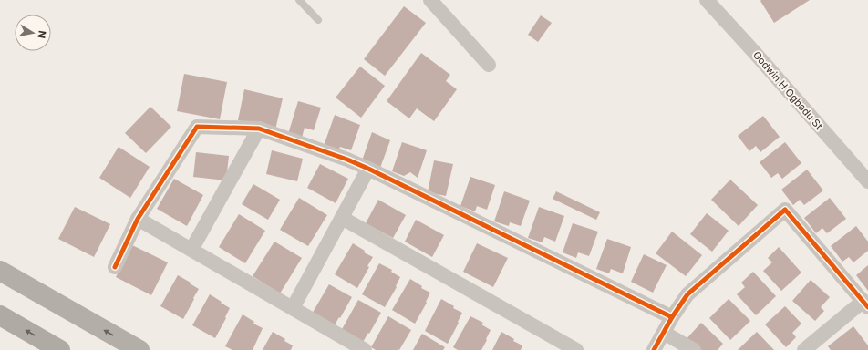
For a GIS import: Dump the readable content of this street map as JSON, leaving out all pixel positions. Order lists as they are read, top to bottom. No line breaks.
{"streets":{"street":["Godwin H Ogbadu St"]},"north":"right"}
